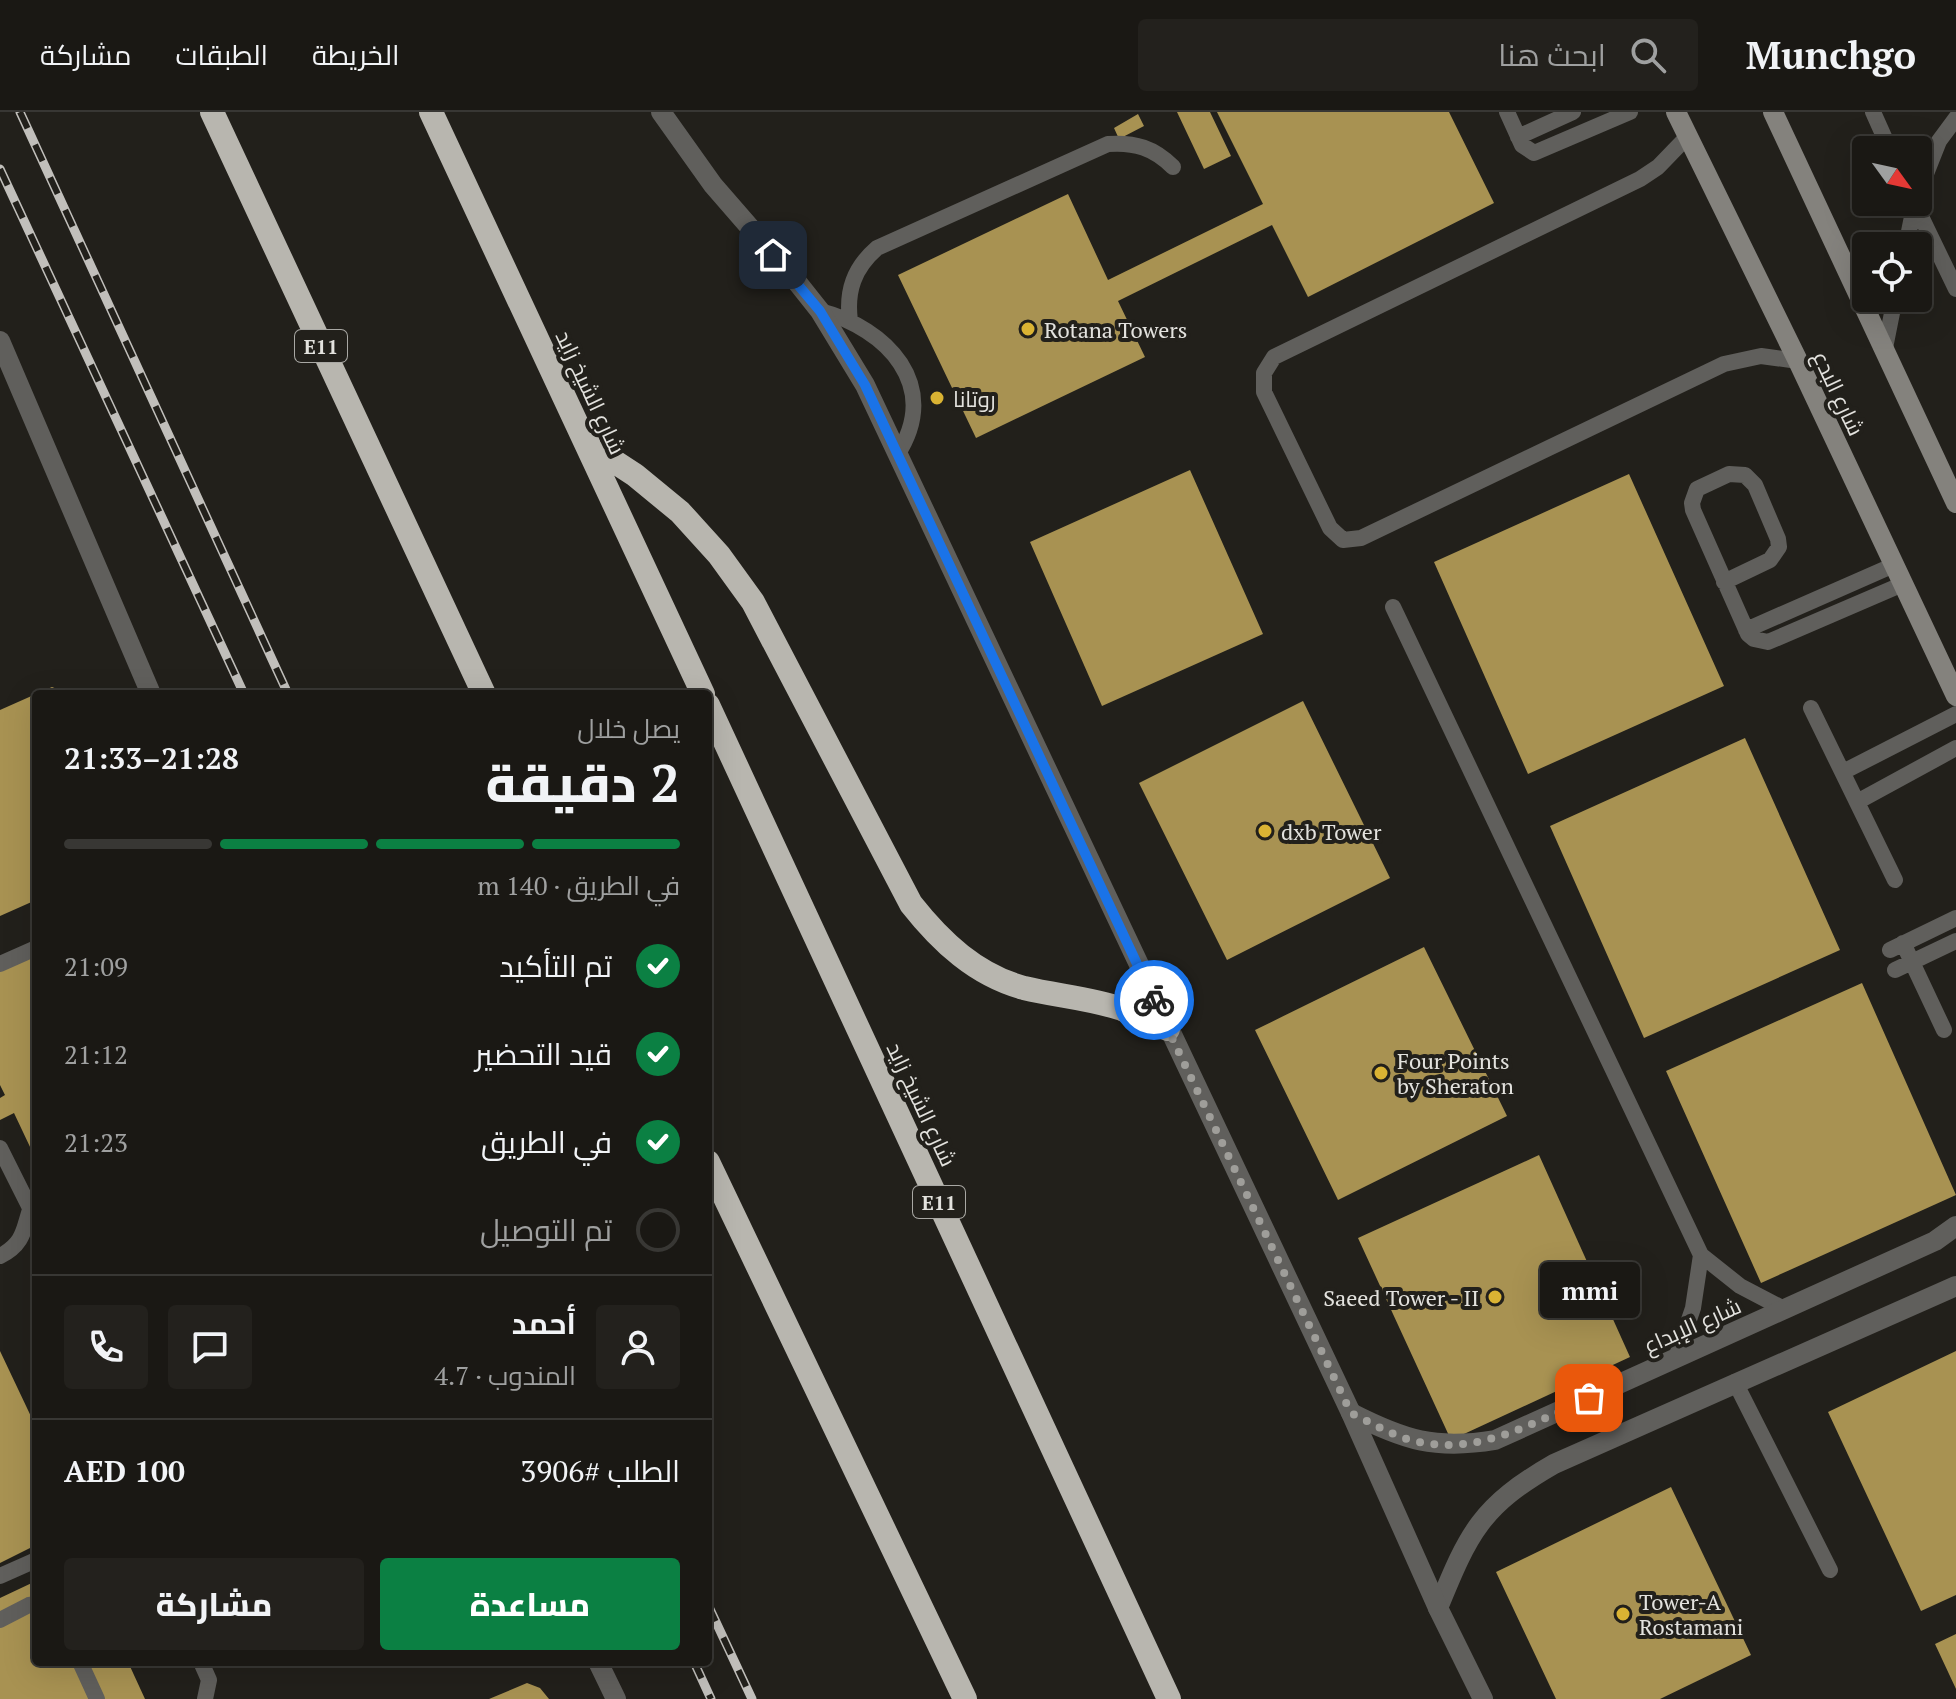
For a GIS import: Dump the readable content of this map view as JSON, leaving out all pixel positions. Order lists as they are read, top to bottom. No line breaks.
{"streets":{"highway":["E11","شارع الشيخ زايد"],"main road":["شارع البدع"],"street":["شارع الإبداع"]},"places":["Rotana Towers","روتانا","dxb Tower","Four Points by Sheraton","Saeed Tower - II","mmi","Tower-A Rostamani"],"north":"bottom right","page":{"header":"Munchgo","search":"ابحث هنا","nav":["الخريطة","الطبقات","مشاركة"],"heading":["2 دقيقة","يصل خلال","21:28–21:33"],"panel":["أحمد","المندوب · 4.7","الطلب #3906","AED 100"],"bar":"في الطريق · 140 m","list":[["تم التأكيد","21:09"],["قيد التحضير","21:12"],["في الطريق","21:23"],"تم التوصيل"],"bubble":"mmi","buttons":["مساعدة","مشاركة"]}}
